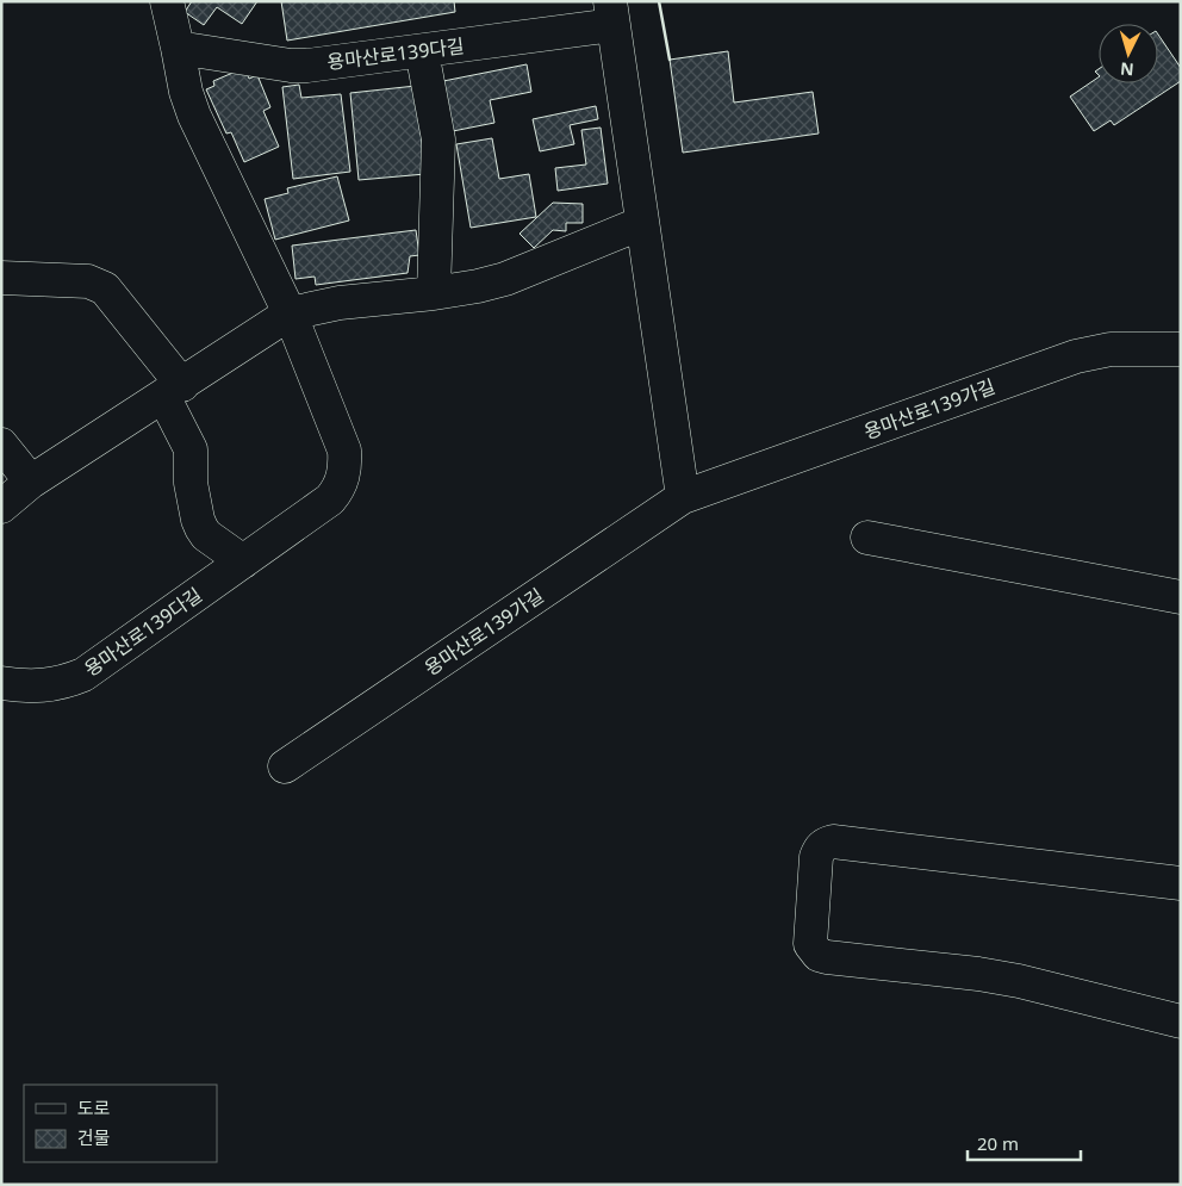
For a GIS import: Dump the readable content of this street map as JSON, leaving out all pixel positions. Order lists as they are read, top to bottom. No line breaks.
{"streets":{"street":["용마산로139다길","용마산로139가길"]},"legend":["도로","건물"],"scale_bar":"20 m","north":"bottom"}
